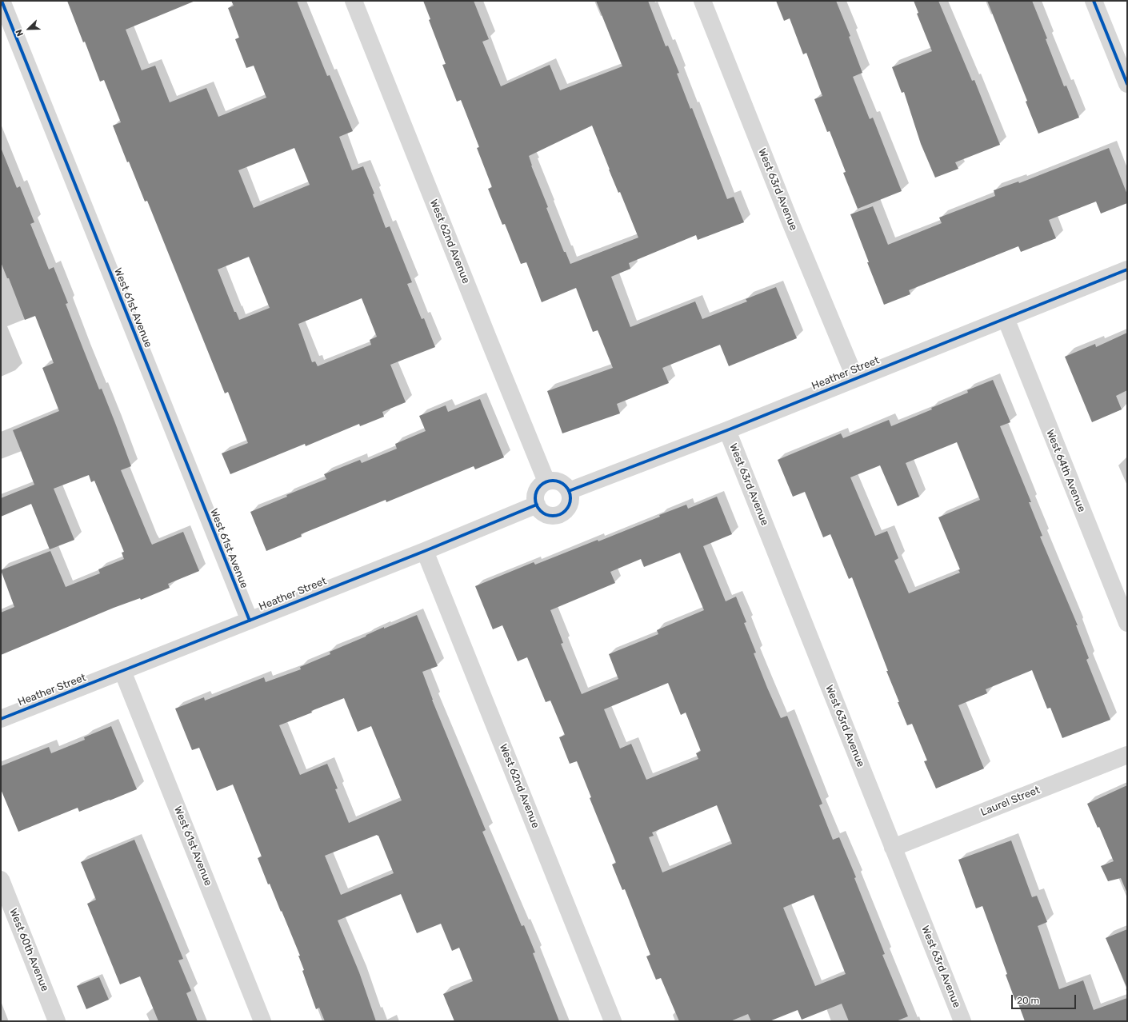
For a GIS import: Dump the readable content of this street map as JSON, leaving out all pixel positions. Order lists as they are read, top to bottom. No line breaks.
{"streets":{"street":["West 63rd Avenue","West 62nd Avenue","West 61st Avenue","Heather Street","West 64th Avenue","Laurel Street","West 60th Avenue"]},"crossings":[["West 63rd Avenue","Heather Street"],["West 63rd Avenue","Laurel Street"],["West 62nd Avenue","Heather Street"],["West 61st Avenue","Heather Street"],["Heather Street","West 64th Avenue"]],"scale_bar":"20 m","north":"bottom left"}
